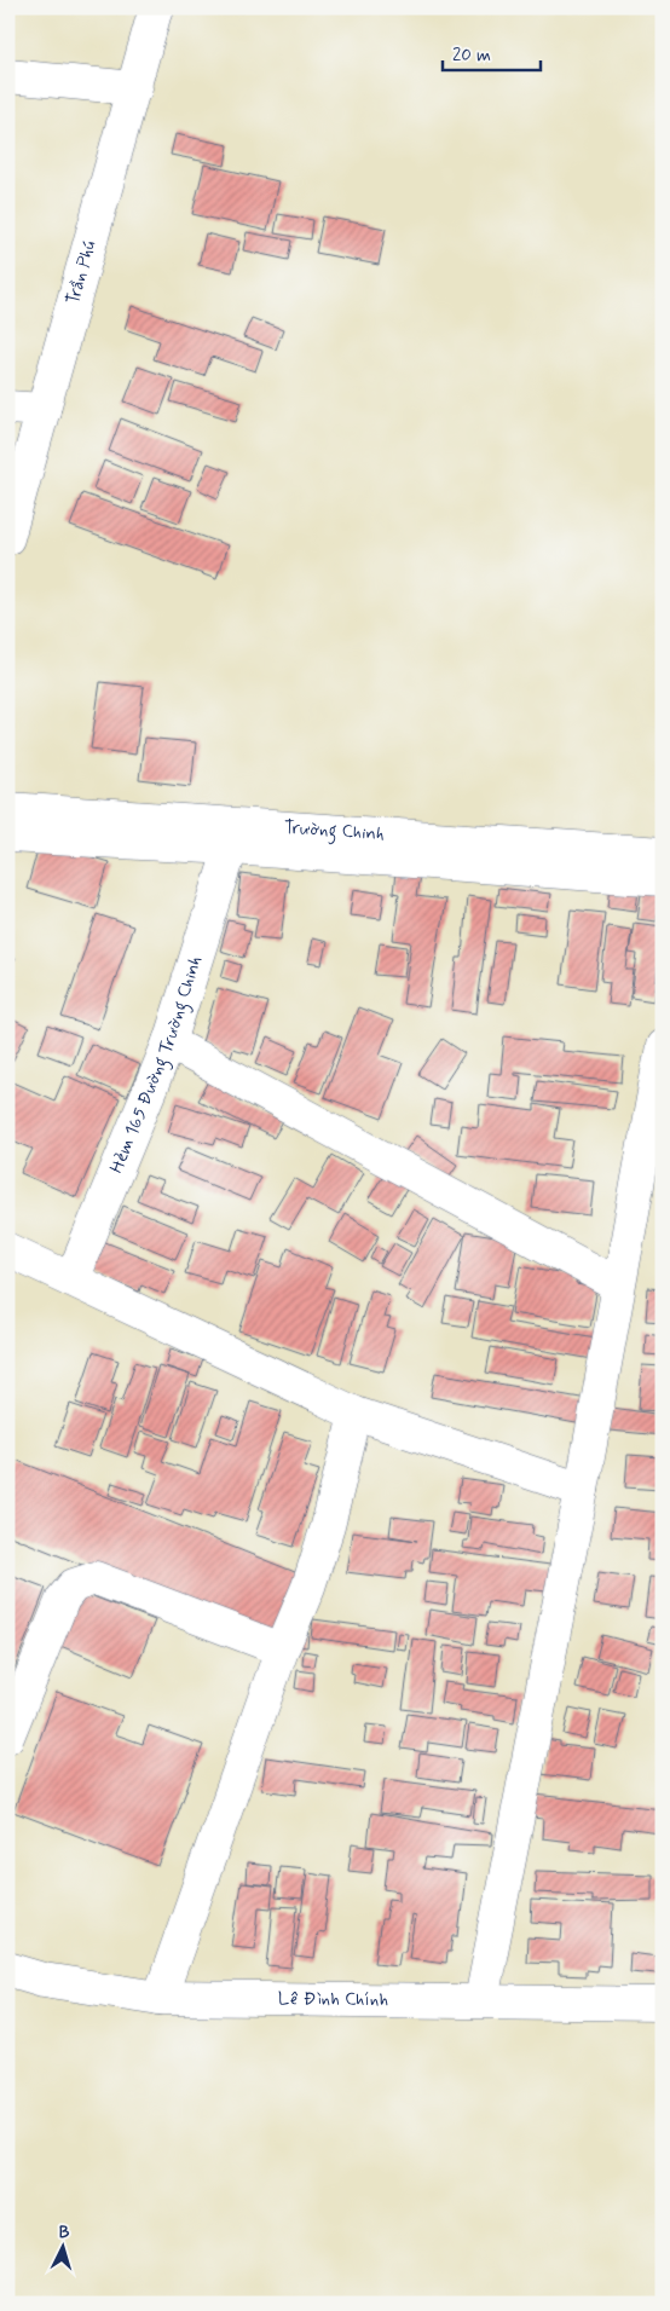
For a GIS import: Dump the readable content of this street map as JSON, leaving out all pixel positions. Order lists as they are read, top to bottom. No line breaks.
{"streets":{"street":["Trần Phú","Trường Chinh","Hẻm 165 Đường Trường Chinh","Lê Đình Chính"]},"crossings":[["Trường Chinh","Hẻm 165 Đường Trường Chinh"]],"scale_bar":"20 m","north":"top"}
